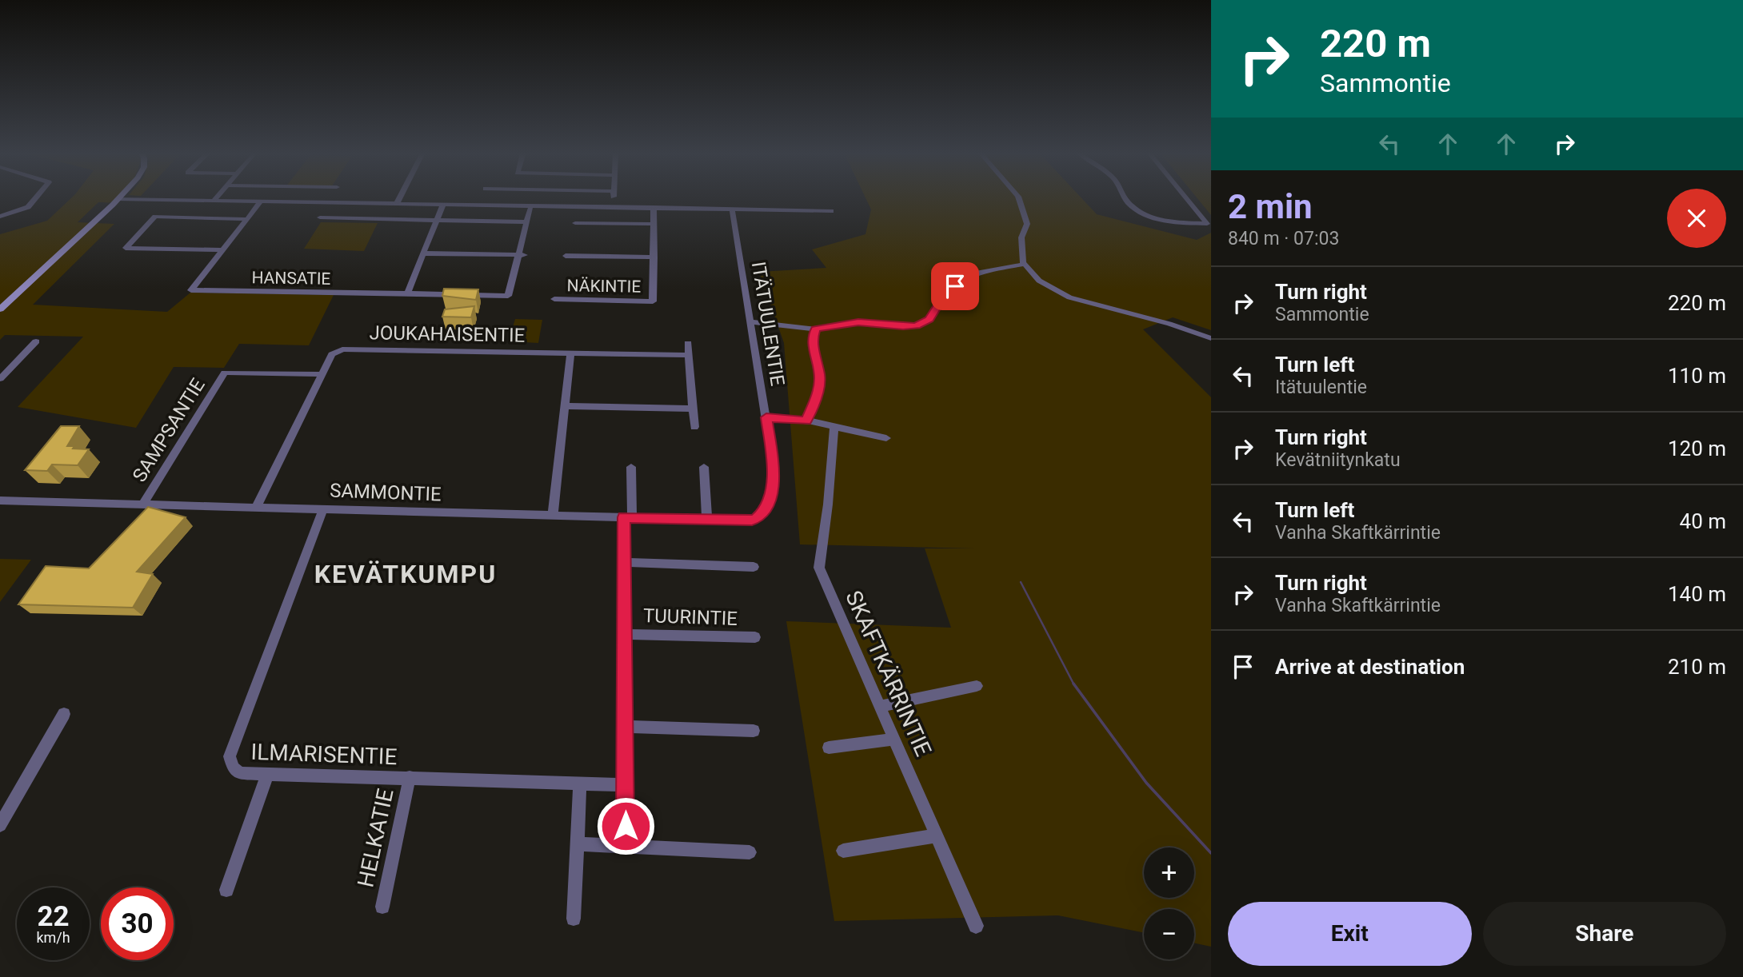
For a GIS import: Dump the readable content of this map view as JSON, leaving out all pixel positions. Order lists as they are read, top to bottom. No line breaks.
{"streets":{"street":["HANSATIE","NÄKINTIE","ITÄTUULENTIE","JOUKAHAISENTIE","SAMPSANTIE","SAMMONTIE","TUURINTIE","SKAFTKÄRRINTIE","ILMARISENTIE","HELKATIE"]},"crossings":[["ITÄTUULENTIE","SAMMONTIE"],["JOUKAHAISENTIE","SAMPSANTIE"],["JOUKAHAISENTIE","SAMMONTIE"],["SAMPSANTIE","SAMMONTIE"],["SAMMONTIE","ILMARISENTIE"],["ILMARISENTIE","HELKATIE"]],"districts":["KEVÄTKUMPU"],"page":{"turn":["220 m","Sammontie"],"heading":["2 min","840 m · 07:03"],"list":[{"name":"Turn right","note":"Sammontie","value":"220 m"},{"name":"Turn left","note":"Itätuulentie","value":"110 m"},{"name":"Turn right","note":"Kevätniitynkatu","value":"120 m"},{"name":"Turn left","note":"Vanha Skaftkärrintie","value":"40 m"},{"name":"Turn right","note":"Vanha Skaftkärrintie","value":"140 m"},{"name":"Arrive at destination","value":"210 m"}],"map_buttons":["+","−"],"speed":"22 km/h","limit":"30","buttons":["Exit","Share"]}}
